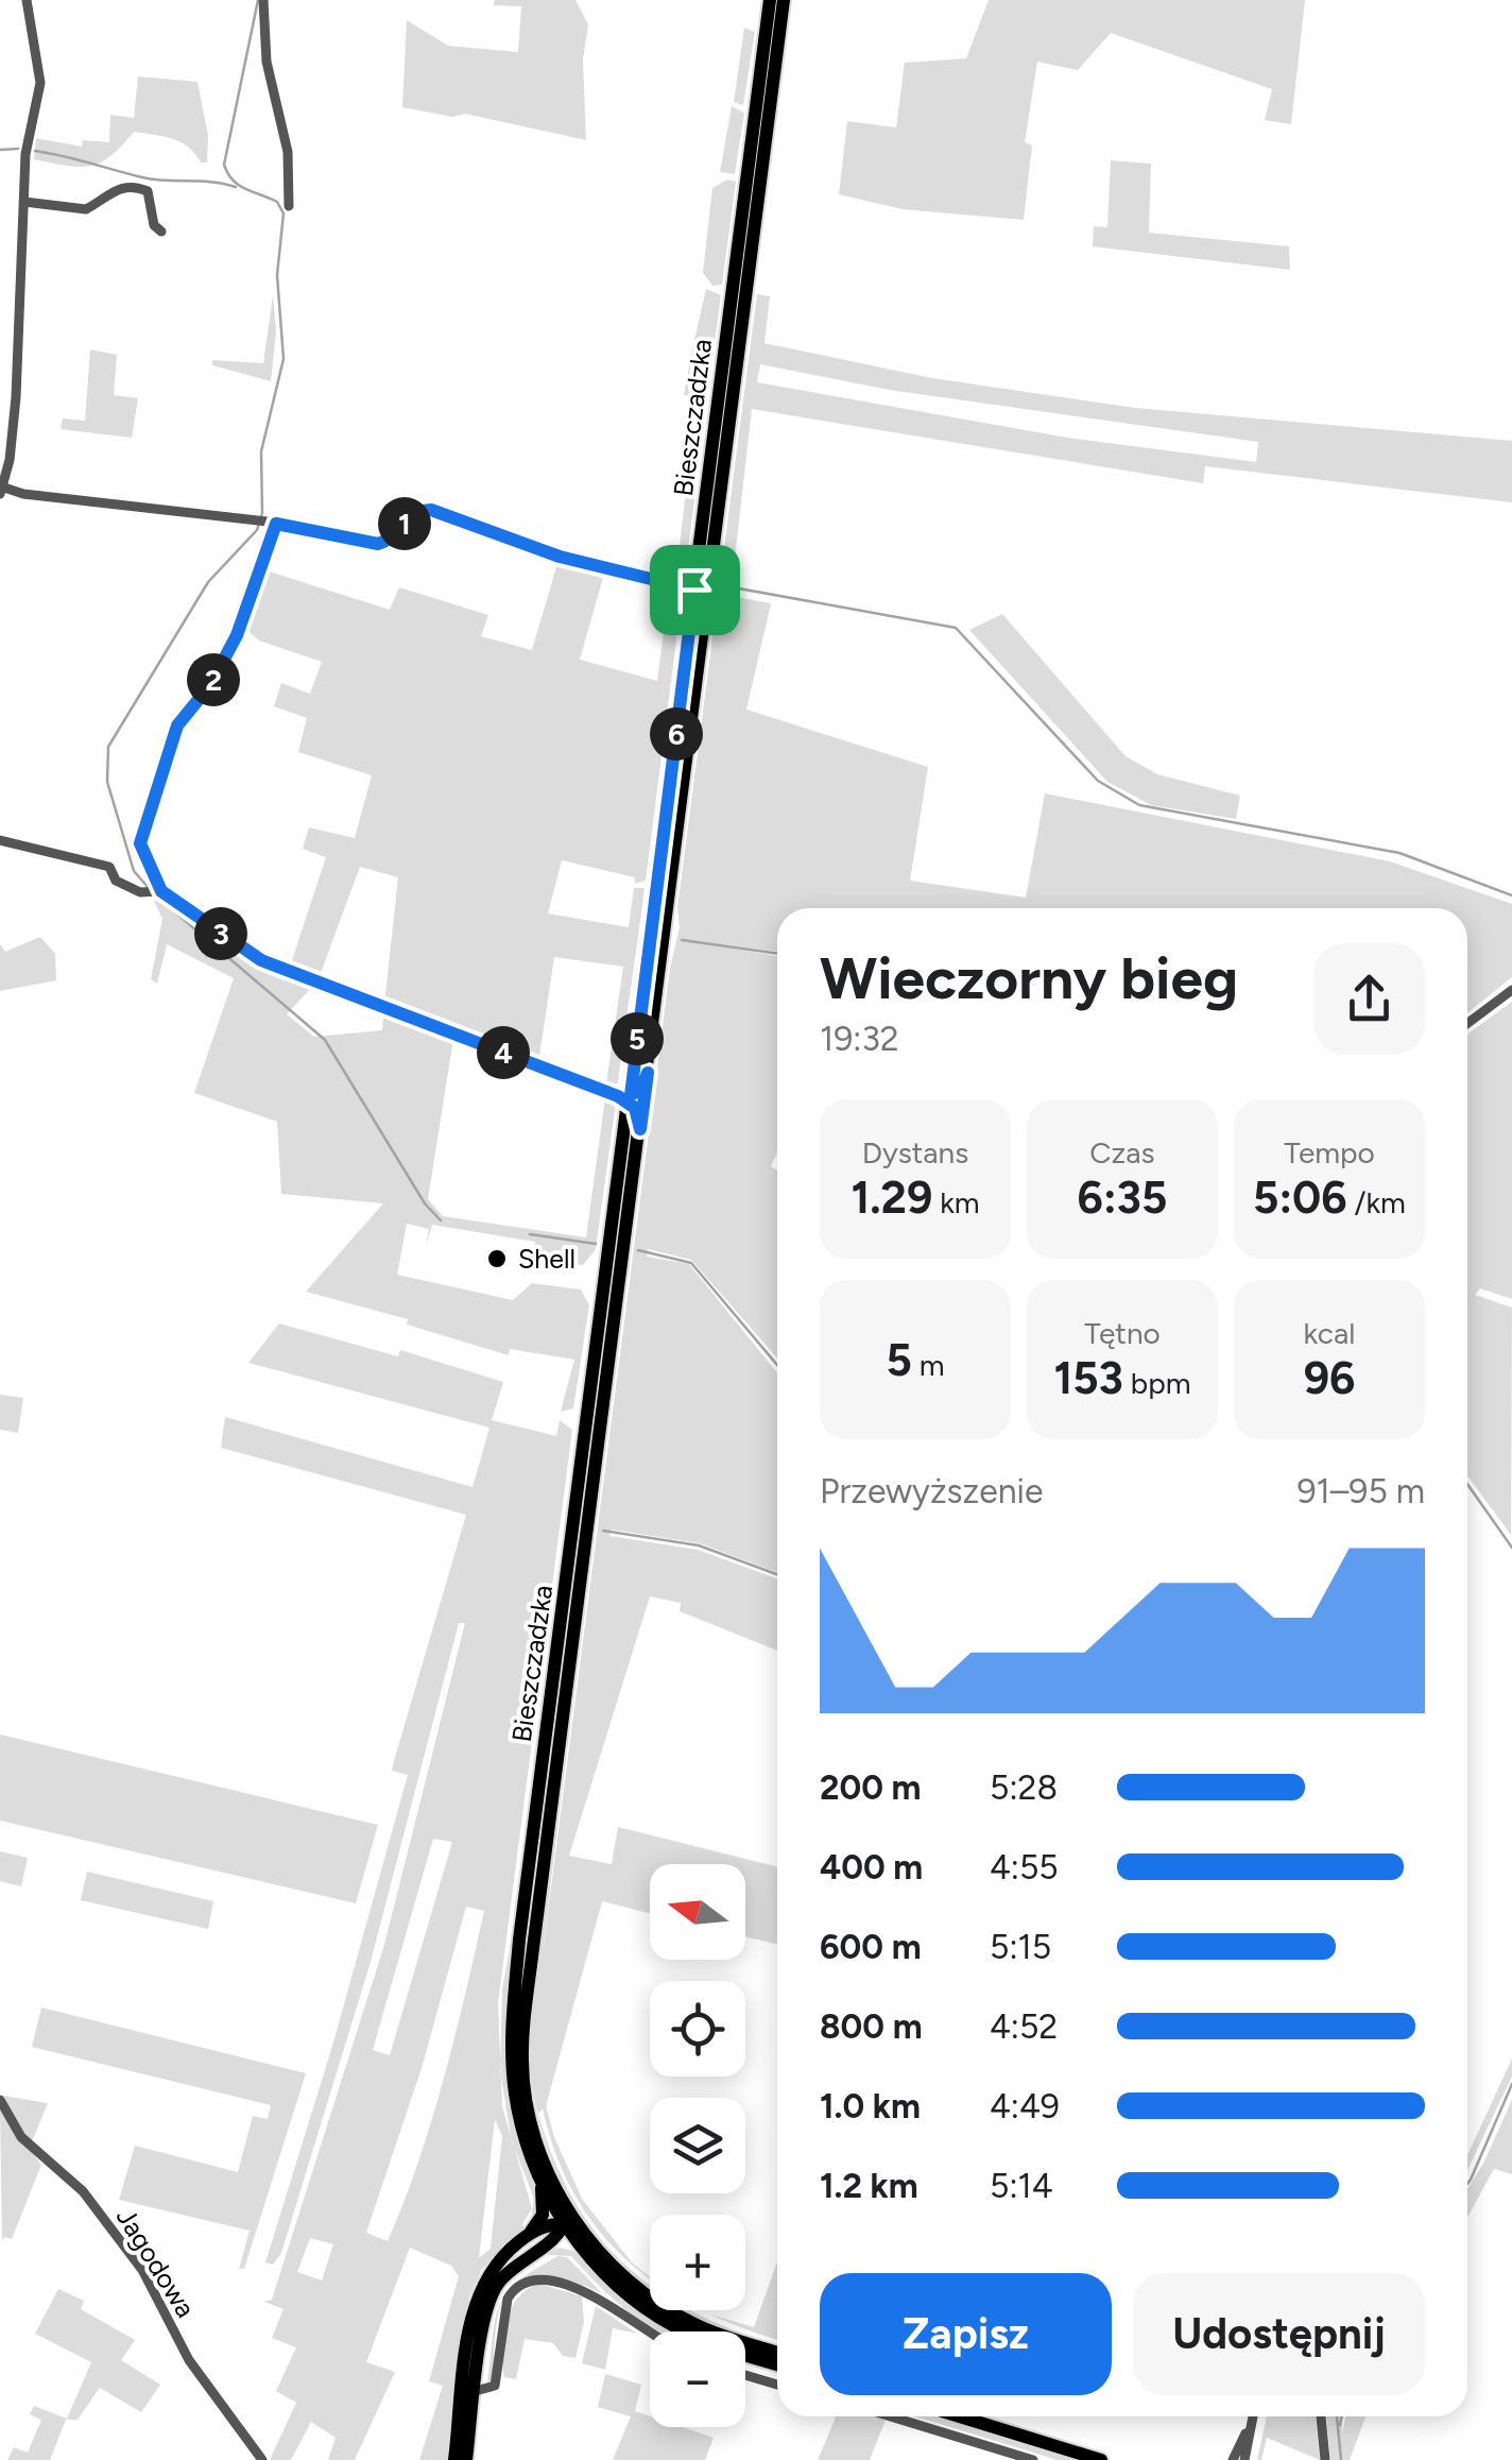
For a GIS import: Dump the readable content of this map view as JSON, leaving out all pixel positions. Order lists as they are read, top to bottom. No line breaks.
{"streets":{"main road":["Bieszczadzka"],"street":["Jagodowa"]},"places":["Shell"],"north":"left","page":{"pins":["1","2","6","3","5","4"],"heading":["Wieczorny bieg","19:32"],"stats":[["Dystans","1.29 km"],["Czas","6:35"],["Tempo","5:06 /km"],["5 m"],["Tętno","153 bpm"],["kcal","96"]],"chart":["Przewyższenie","91–95 m"],"list":[{"name":"200 m","note":"5:28"},{"name":"400 m","note":"4:55"},{"name":"600 m","note":"5:15"},{"name":"800 m","note":"4:52"},{"name":"1.0 km","note":"4:49"},{"name":"1.2 km","note":"5:14"}],"map_buttons":["+","−"],"buttons":["Zapisz","Udostępnij"]}}
